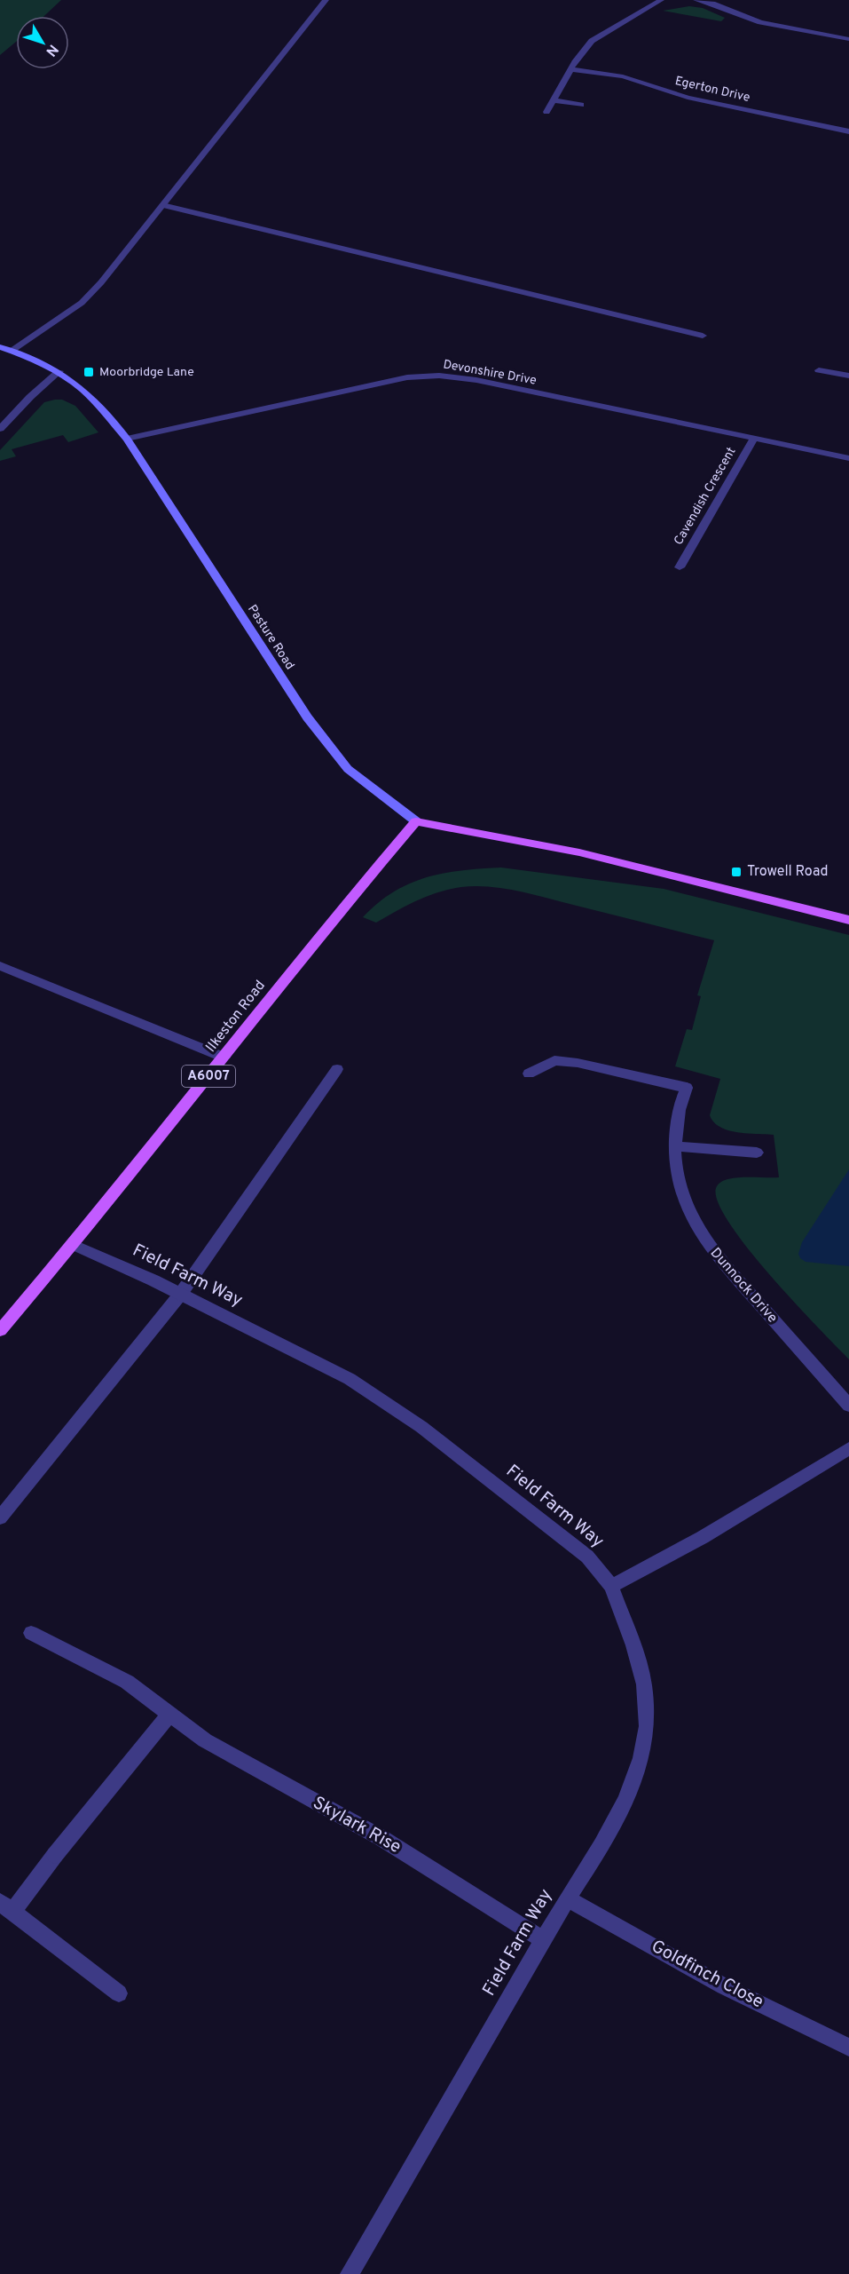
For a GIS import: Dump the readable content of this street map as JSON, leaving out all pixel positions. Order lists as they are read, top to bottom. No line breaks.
{"streets":{"main road":["Pasture Road","Ilkeston Road","A6007"],"street":["Egerton Drive","Devonshire Drive","Cavendish Crescent","Field Farm Way","Dunnock Drive","Skylark Rise","Goldfinch Close"]},"crossings":[["Devonshire Drive","Cavendish Crescent"],["Devonshire Drive","Pasture Road"],["Pasture Road","Ilkeston Road"],["Ilkeston Road","Field Farm Way"],["Field Farm Way","Skylark Rise"],["Field Farm Way","Goldfinch Close"]],"places":{"transit":["Moorbridge Lane","Trowell Road"]},"north":"bottom right"}
